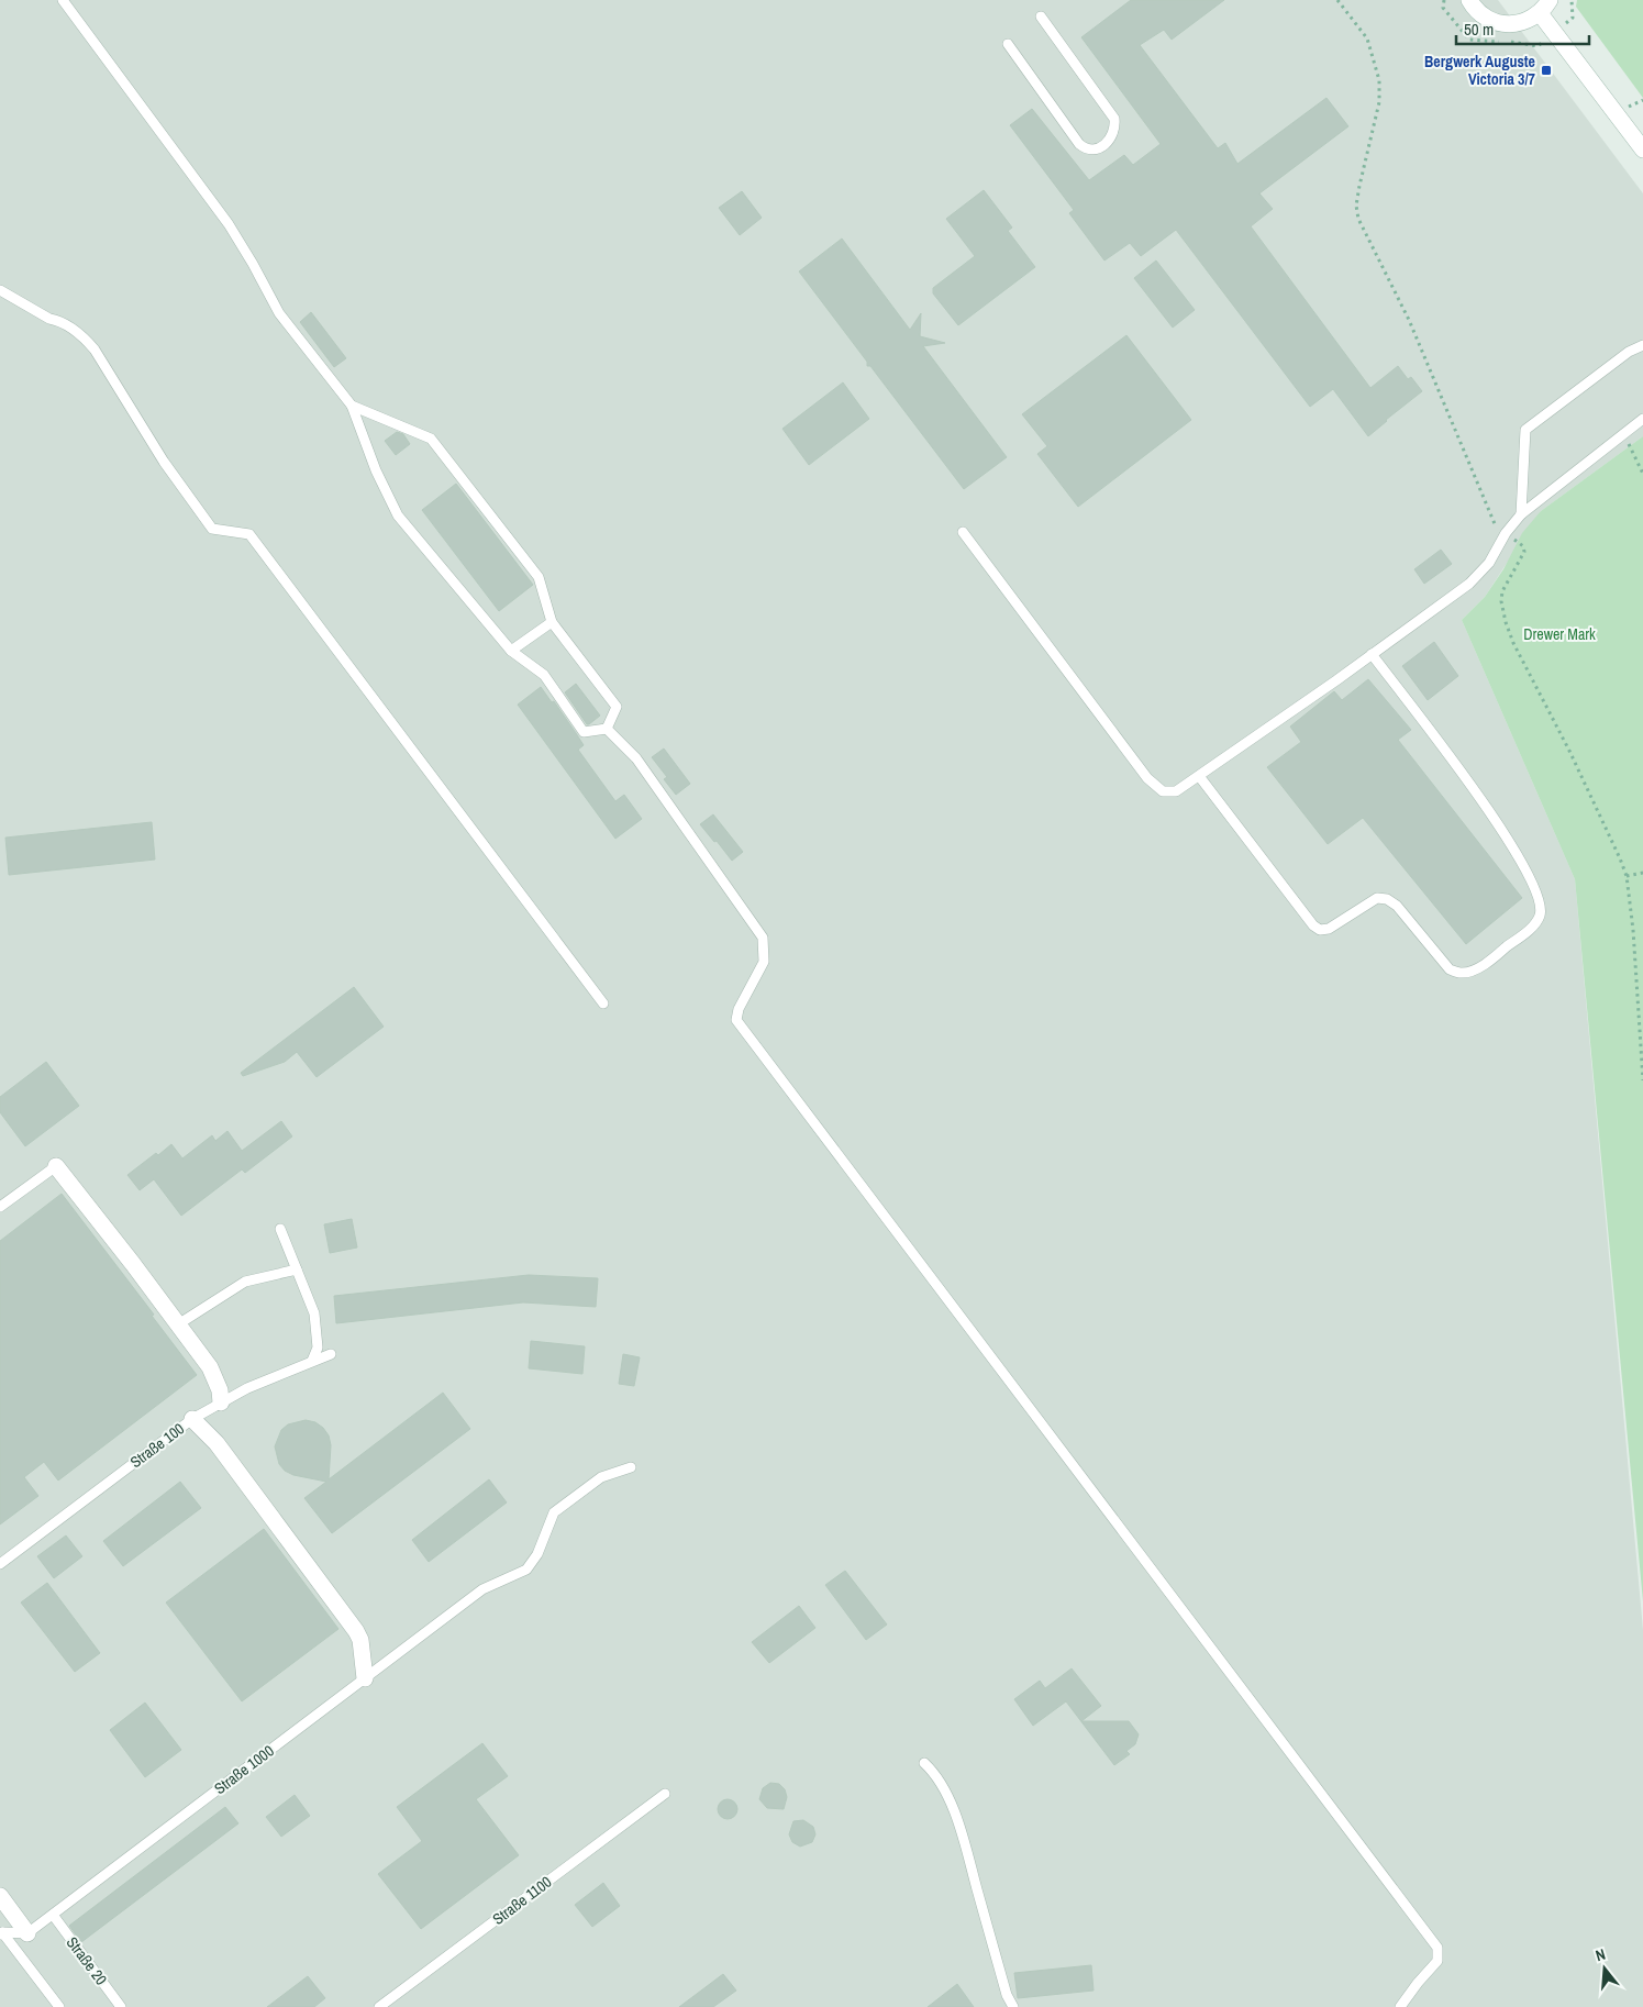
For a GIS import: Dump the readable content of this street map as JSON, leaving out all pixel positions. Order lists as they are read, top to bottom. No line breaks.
{"streets":{"lane":["Straße 100","Straße 1000","Straße 1100","Straße 20"]},"crossings":[["Straße 1000","Straße 20"]],"parks":["Drewer Mark"],"places":{"transit":["Bergwerk Auguste Victoria 3/7"]},"scale_bar":"50 m","north":"top"}
